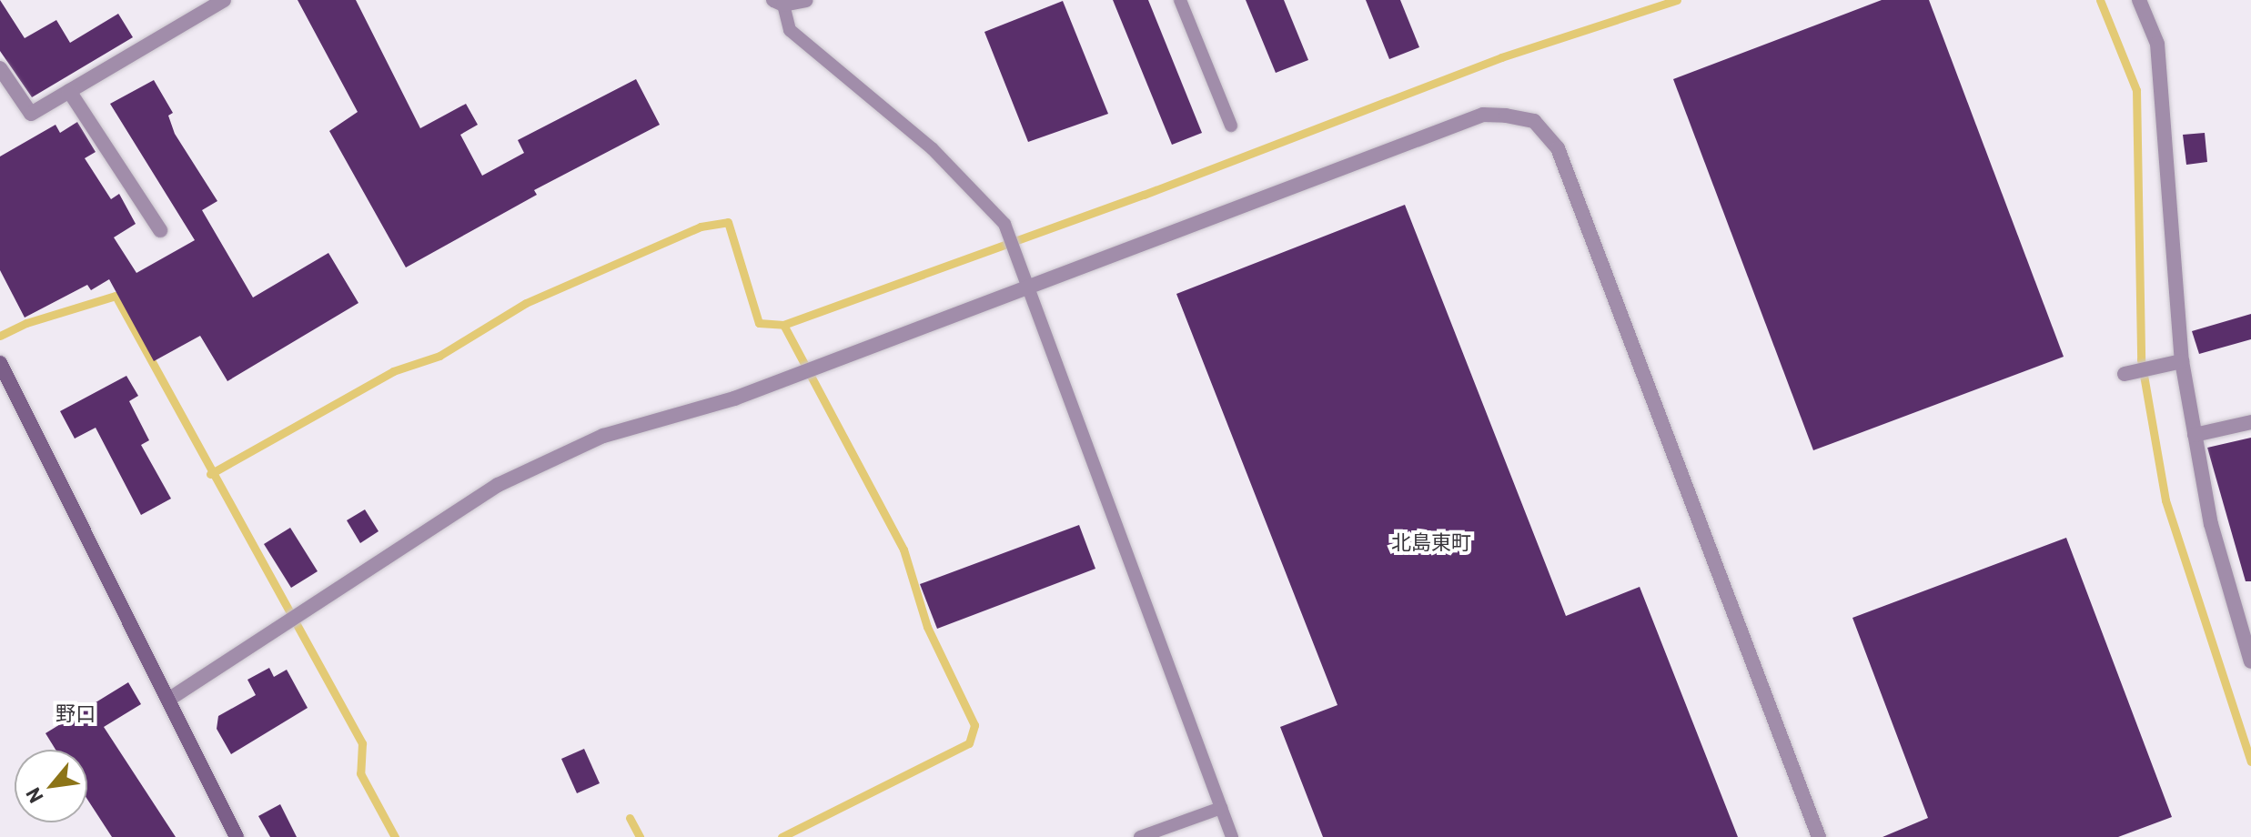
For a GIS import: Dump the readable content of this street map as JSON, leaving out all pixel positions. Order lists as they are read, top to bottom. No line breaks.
{"districts":["北島東町","野口"],"north":"bottom left"}
